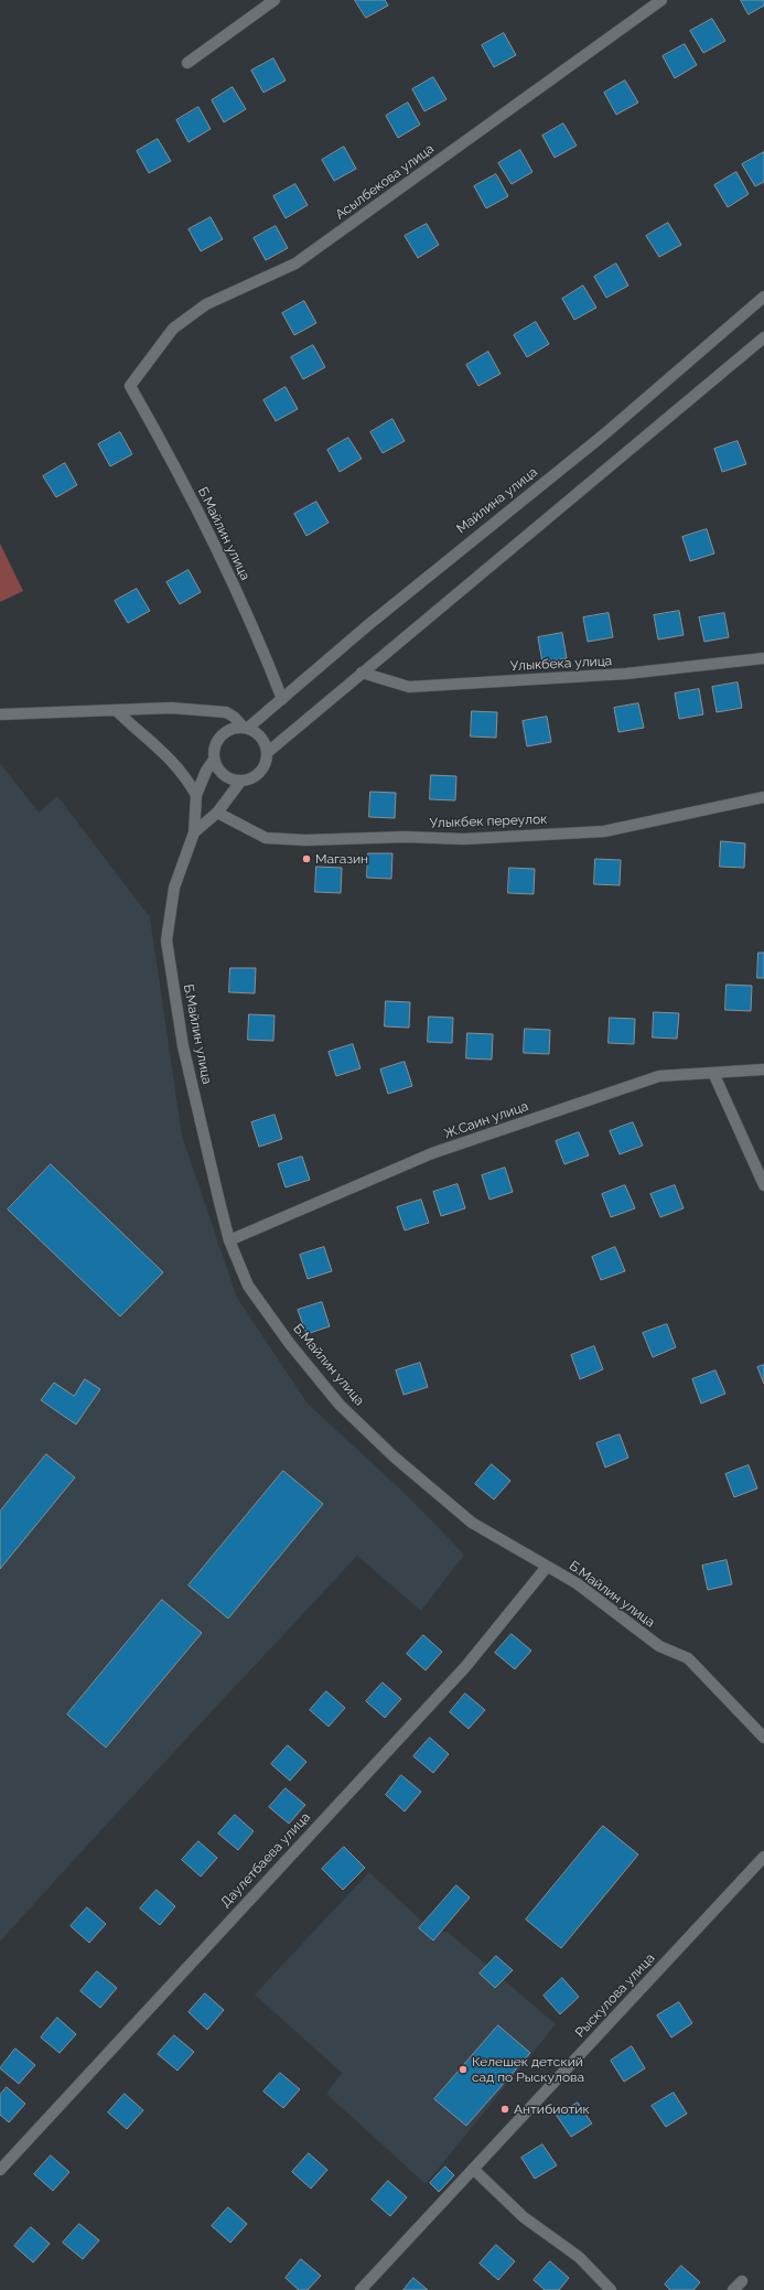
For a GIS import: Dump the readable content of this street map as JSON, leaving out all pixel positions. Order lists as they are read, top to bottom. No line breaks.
{"streets":{"street":["Асылбекова улица","Майлина улица","Б.Майлин улица","Улыкбека улица","Улыкбек переулок","Ж.Саин улица","Даулетбаева улица","Рыскулова улица"]},"crossings":[["Асылбекова улица","Б.Майлин улица"],["Майлина улица","Б.Майлин улица"],["Б.Майлин улица","Ж.Саин улица"],["Б.Майлин улица","Даулетбаева улица"]],"places":["Магазин","Келешек детский сад по Рыскулова","Антибиотик"]}
